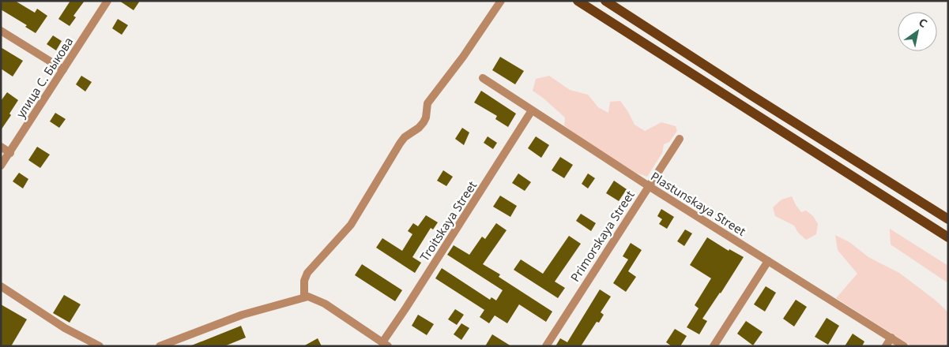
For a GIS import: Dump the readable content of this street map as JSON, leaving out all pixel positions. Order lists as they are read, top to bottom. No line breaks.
{"streets":{"street":["улица С. Быкова","Plastunskaya Street","Troitskaya Street","Primorskaya Street"]},"crossings":[["Plastunskaya Street","Troitskaya Street"],["Plastunskaya Street","Primorskaya Street"]],"north":"top right"}
